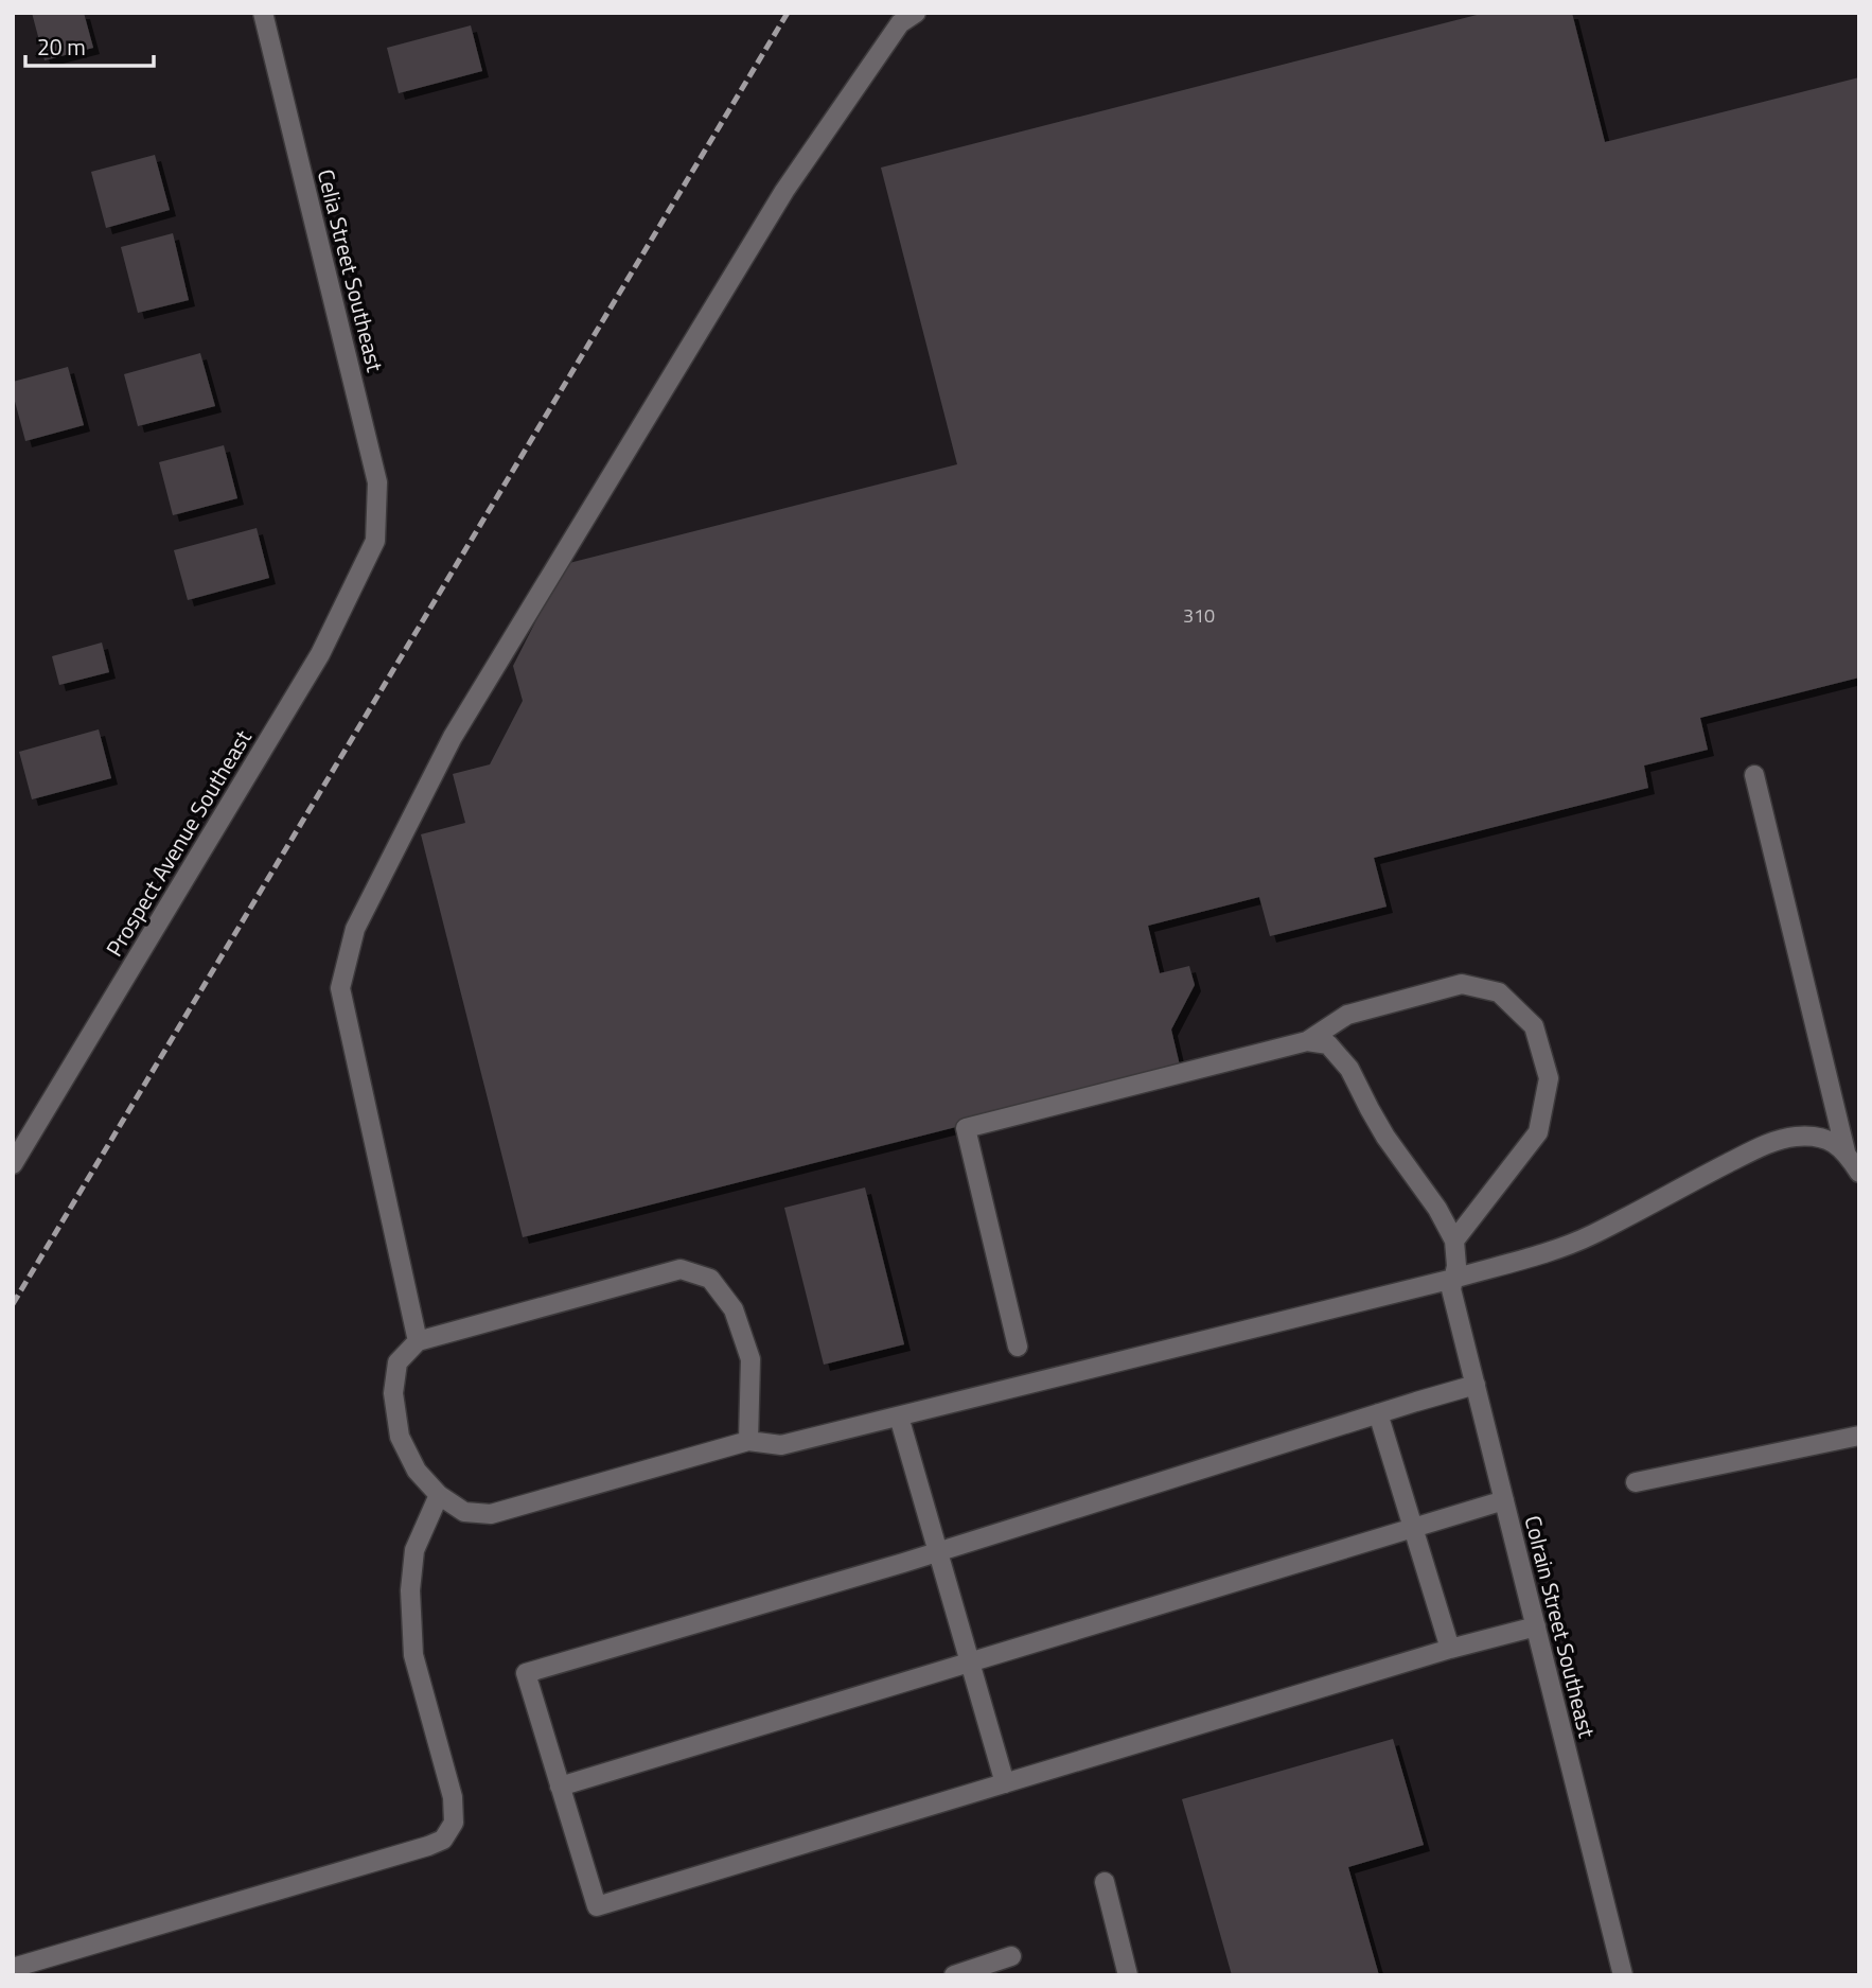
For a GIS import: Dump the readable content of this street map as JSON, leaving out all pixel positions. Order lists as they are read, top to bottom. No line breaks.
{"streets":{"street":["Celia Street Southeast","Prospect Avenue Southeast","Colrain Street Southeast"]},"crossings":[["Celia Street Southeast","Prospect Avenue Southeast"]],"house_numbers":["310"],"scale_bar":"20 m"}
